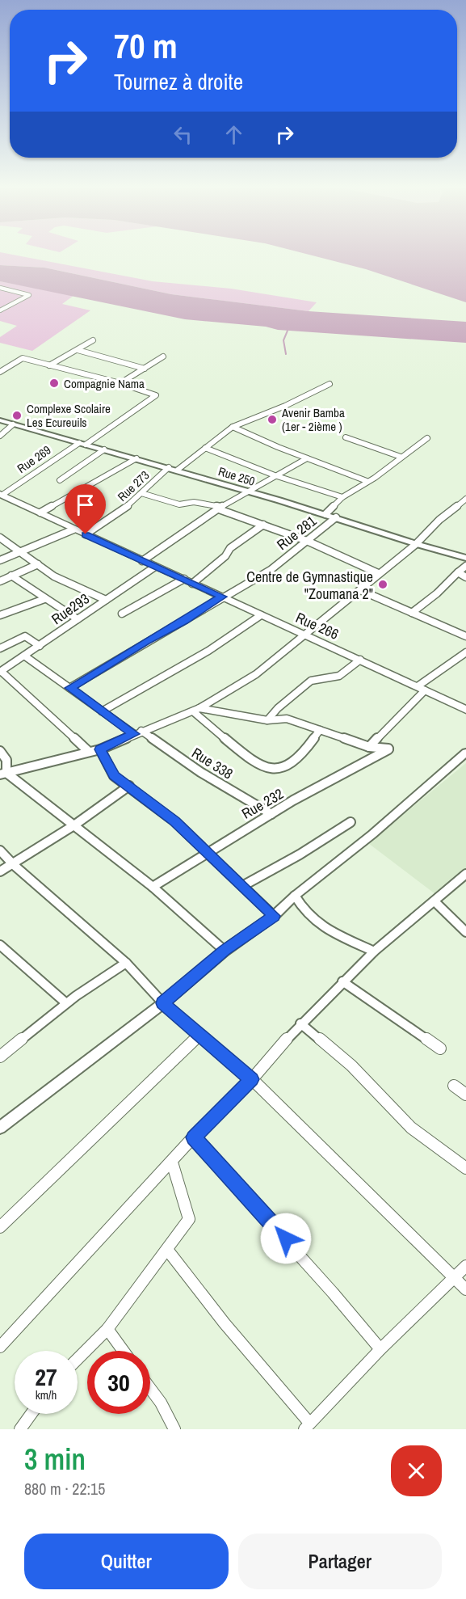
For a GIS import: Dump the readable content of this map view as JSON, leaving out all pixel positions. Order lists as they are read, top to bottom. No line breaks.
{"streets":{"main road":["Rue 266"],"street":["Rue 269","Rue 250","Rue 273","Rue 281","Rue293","Rue 338","Rue 232"]},"crossings":[["Rue 269","Rue 250"],["Rue 269","Rue 266"],["Rue 250","Rue 273"],["Rue 250","Rue 281"],["Rue 273","Rue 266"],["Rue 281","Rue 266"],["Rue 281","Rue 338"],["Rue293","Rue 266"],["Rue293","Rue 338"],["Rue 338","Rue 232"]],"places":["Compagnie Nama","Complexe Scolaire Les Ecureuils","Avenir Bamba (1er - 2ième )","Centre de Gymnastique \"Zoumana 2\""],"page":{"turn":["70 m","Tournez à droite"],"speed":"27 km/h","limit":"30","heading":["3 min","880 m · 22:15"],"buttons":["Quitter","Partager"]}}
